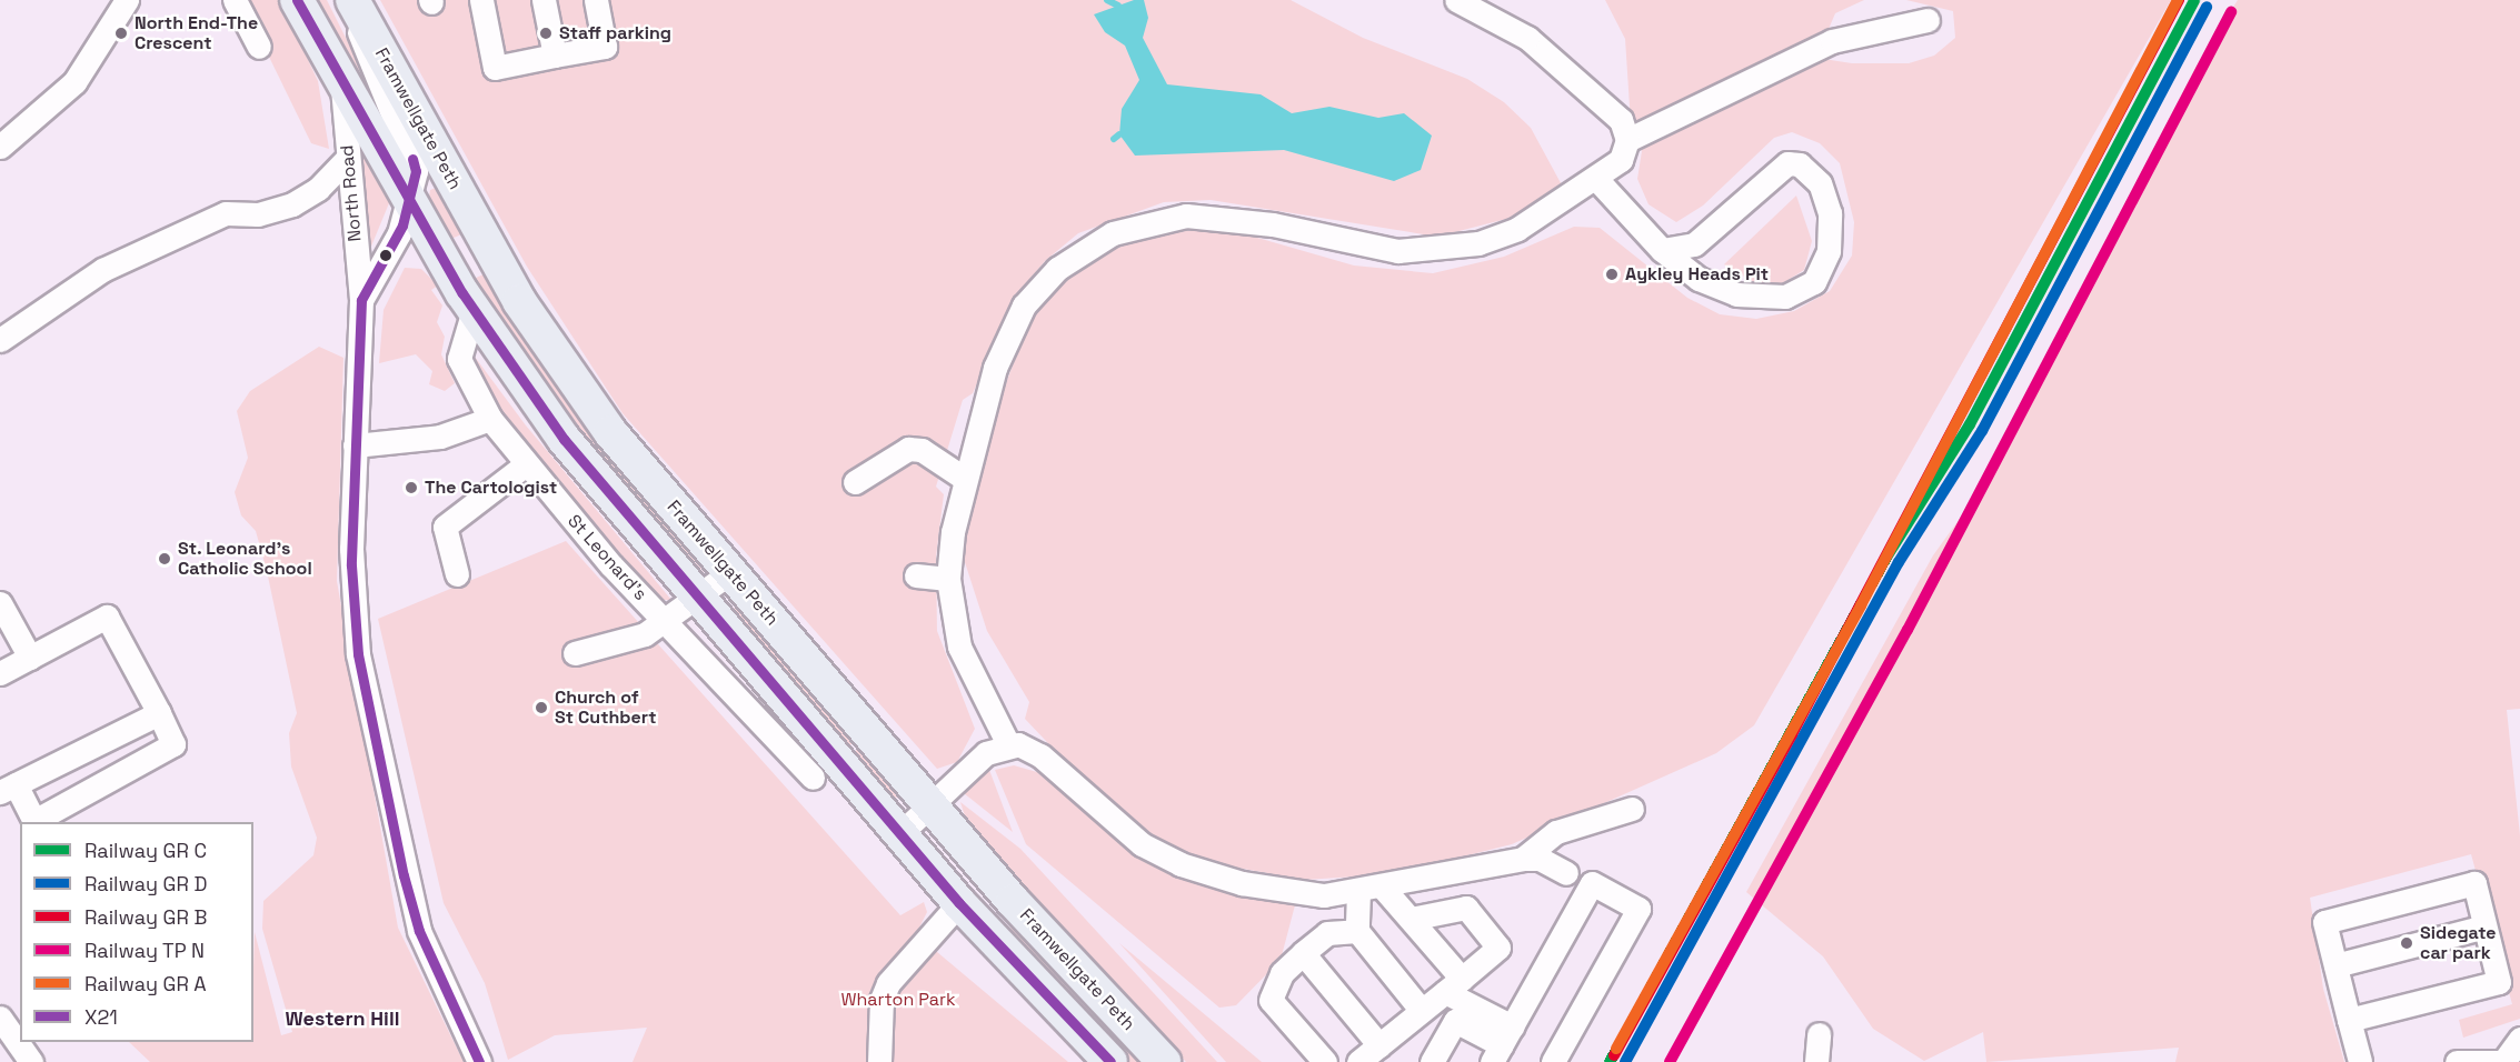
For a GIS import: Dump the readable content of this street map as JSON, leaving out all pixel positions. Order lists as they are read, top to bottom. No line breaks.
{"streets":{"highway":["Framwellgate Peth"],"street":["North Road","St Leonard's"]},"crossings":[["Framwellgate Peth","North Road"]],"districts":["Western Hill"],"parks":["Wharton Park"],"places":["North End-The Crescent","Staff parking","Aykley Heads Pit","The Cartologist","St. Leonard's Catholic School","Church of St Cuthbert","Sidegate car park"],"lines":["transit line X21"],"legend":["Railway GR C","Railway GR D","Railway GR B","Railway TP N","Railway GR A","X21"]}
